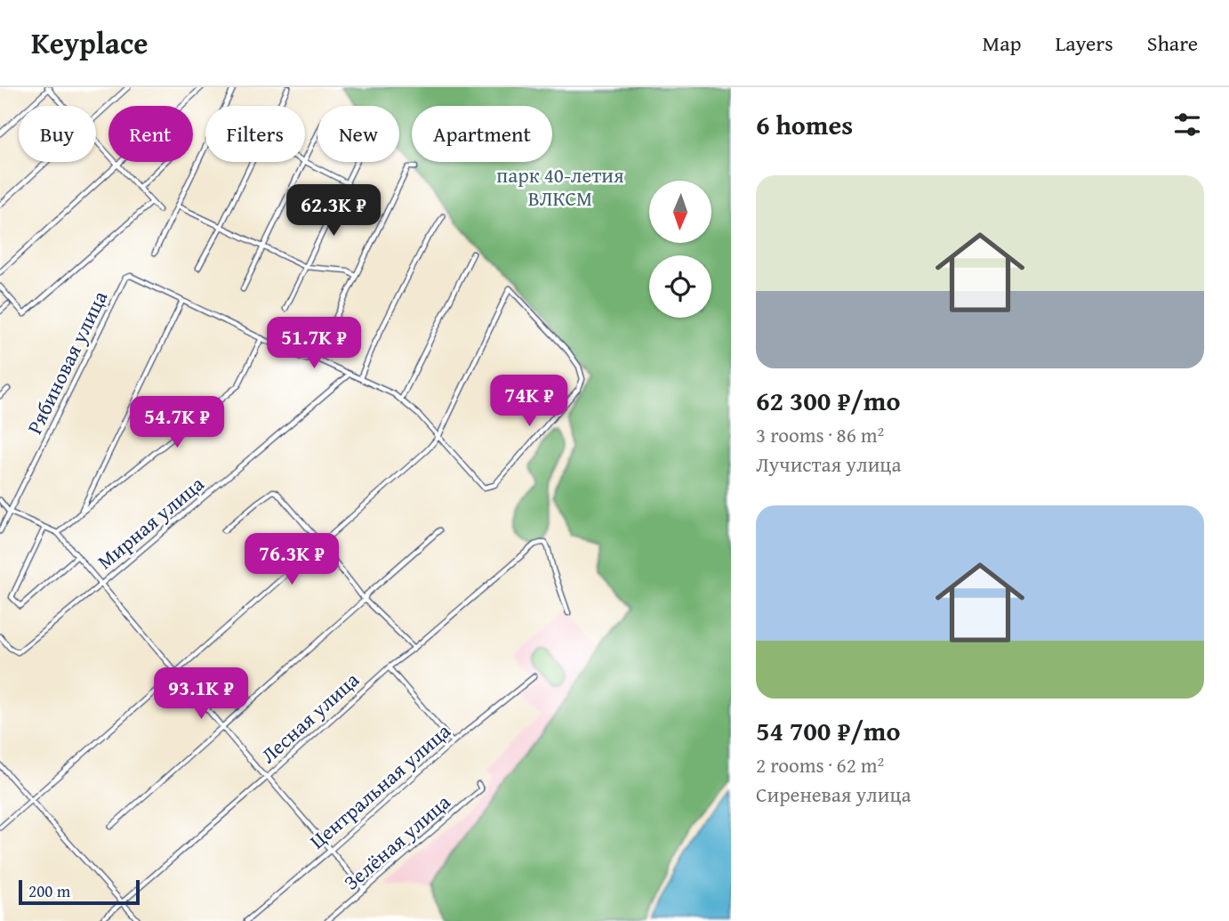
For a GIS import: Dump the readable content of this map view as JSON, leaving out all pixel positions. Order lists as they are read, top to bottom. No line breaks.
{"streets":{"street":["Рябиновая улица","Мирная улица","Лесная улица","Центральная улица","Зелёная улица"]},"parks":["парк 40-летия ВЛКСМ"],"scale_bar":"200 m","north":"bottom","page":{"header":"Keyplace","nav":["Map","Layers","Share"],"heading":"6 homes","chip":["Buy","Rent","Filters","New","Apartment"],"list":[{"name":"62 300 ₽/mo","note":"3 rooms · 86 m² · Лучистая улица"},{"name":"54 700 ₽/mo","note":"2 rooms · 62 m² · Сиреневая улица"}],"price":["62.3K ₽","51.7K ₽","74K ₽","54.7K ₽","76.3K ₽","93.1K ₽"],"scale":"200 m"}}
